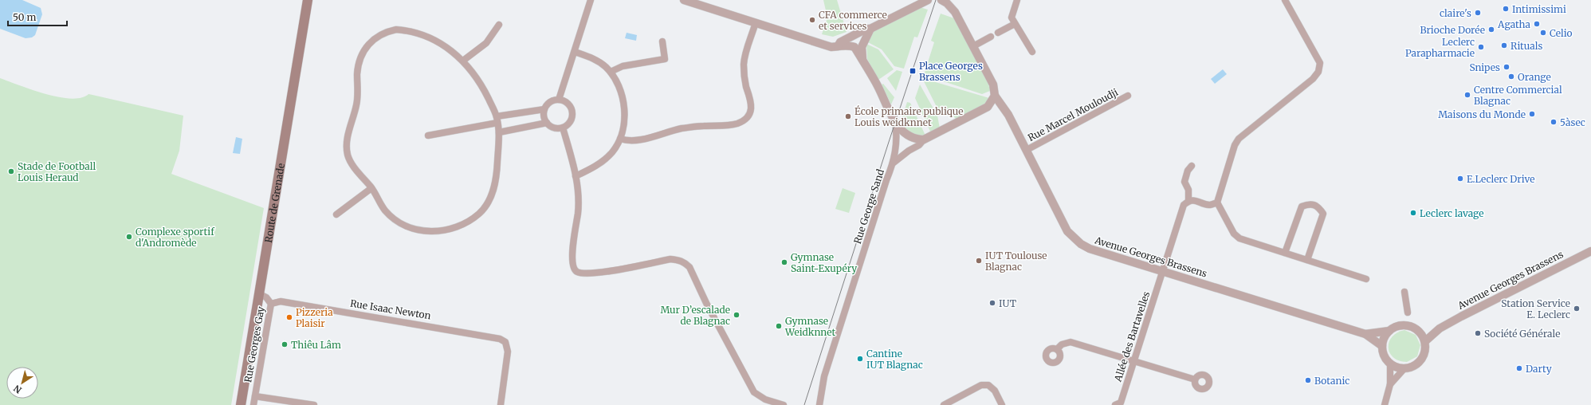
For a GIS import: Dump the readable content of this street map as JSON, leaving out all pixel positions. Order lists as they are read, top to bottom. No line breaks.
{"streets":{"main road":["Route de Grenade"],"street":["Rue Marcel Mouloudji","Rue George Sand","Avenue Georges Brassens","Rue Isaac Newton","Allée des Bartavelles","Rue Georges Gay"]},"crossings":[["Rue Marcel Mouloudji","Avenue Georges Brassens"],["Route de Grenade","Rue Georges Gay"],["Avenue Georges Brassens","Allée des Bartavelles"],["Rue Isaac Newton","Rue Georges Gay"]],"places":{"other":["Intimissimi","claire's","CFA commerce et services","Agatha","Brioche Dorée","Celio","Rituals","Leclerc Parapharmacie","Snipes","Orange","Centre Commercial Blagnac","Maisons du Monde","École primaire publique Louis weidknnet","5àsec","Stade de Football Louis Heraud","E.Leclerc Drive","Leclerc lavage","Complexe sportif d'Andromède","IUT Toulouse Blagnac","Gymnase Saint-Exupéry","IUT","Station Service E. Leclerc","Mur D’escalade de Blagnac","Pizzeria Plaisir","Gymnase Weidknnet","Société Générale","Thiêu Lâm","Cantine IUT Blagnac","Darty","Botanic"],"transit":["Place Georges Brassens"]},"scale_bar":"50 m","north":"bottom left"}
